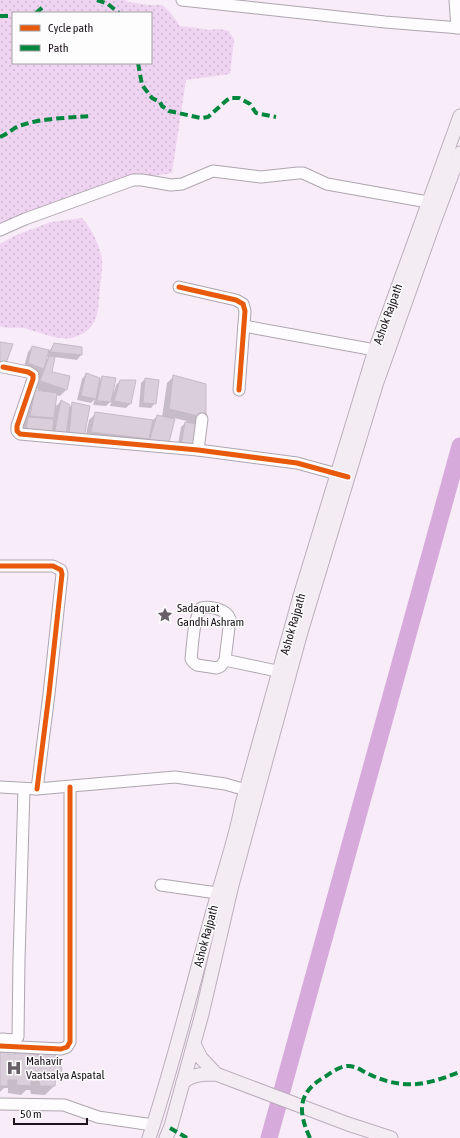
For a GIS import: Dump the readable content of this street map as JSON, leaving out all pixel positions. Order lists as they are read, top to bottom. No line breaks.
{"streets":{"main road":["Ashok Rajpath"]},"places":{"place":["Sadaquat Gandhi Ashram"],"hospital":["Mahavir Vaatsalya Aspatal"]},"legend":["Cycle path","Path"],"scale_bar":"50 m"}
